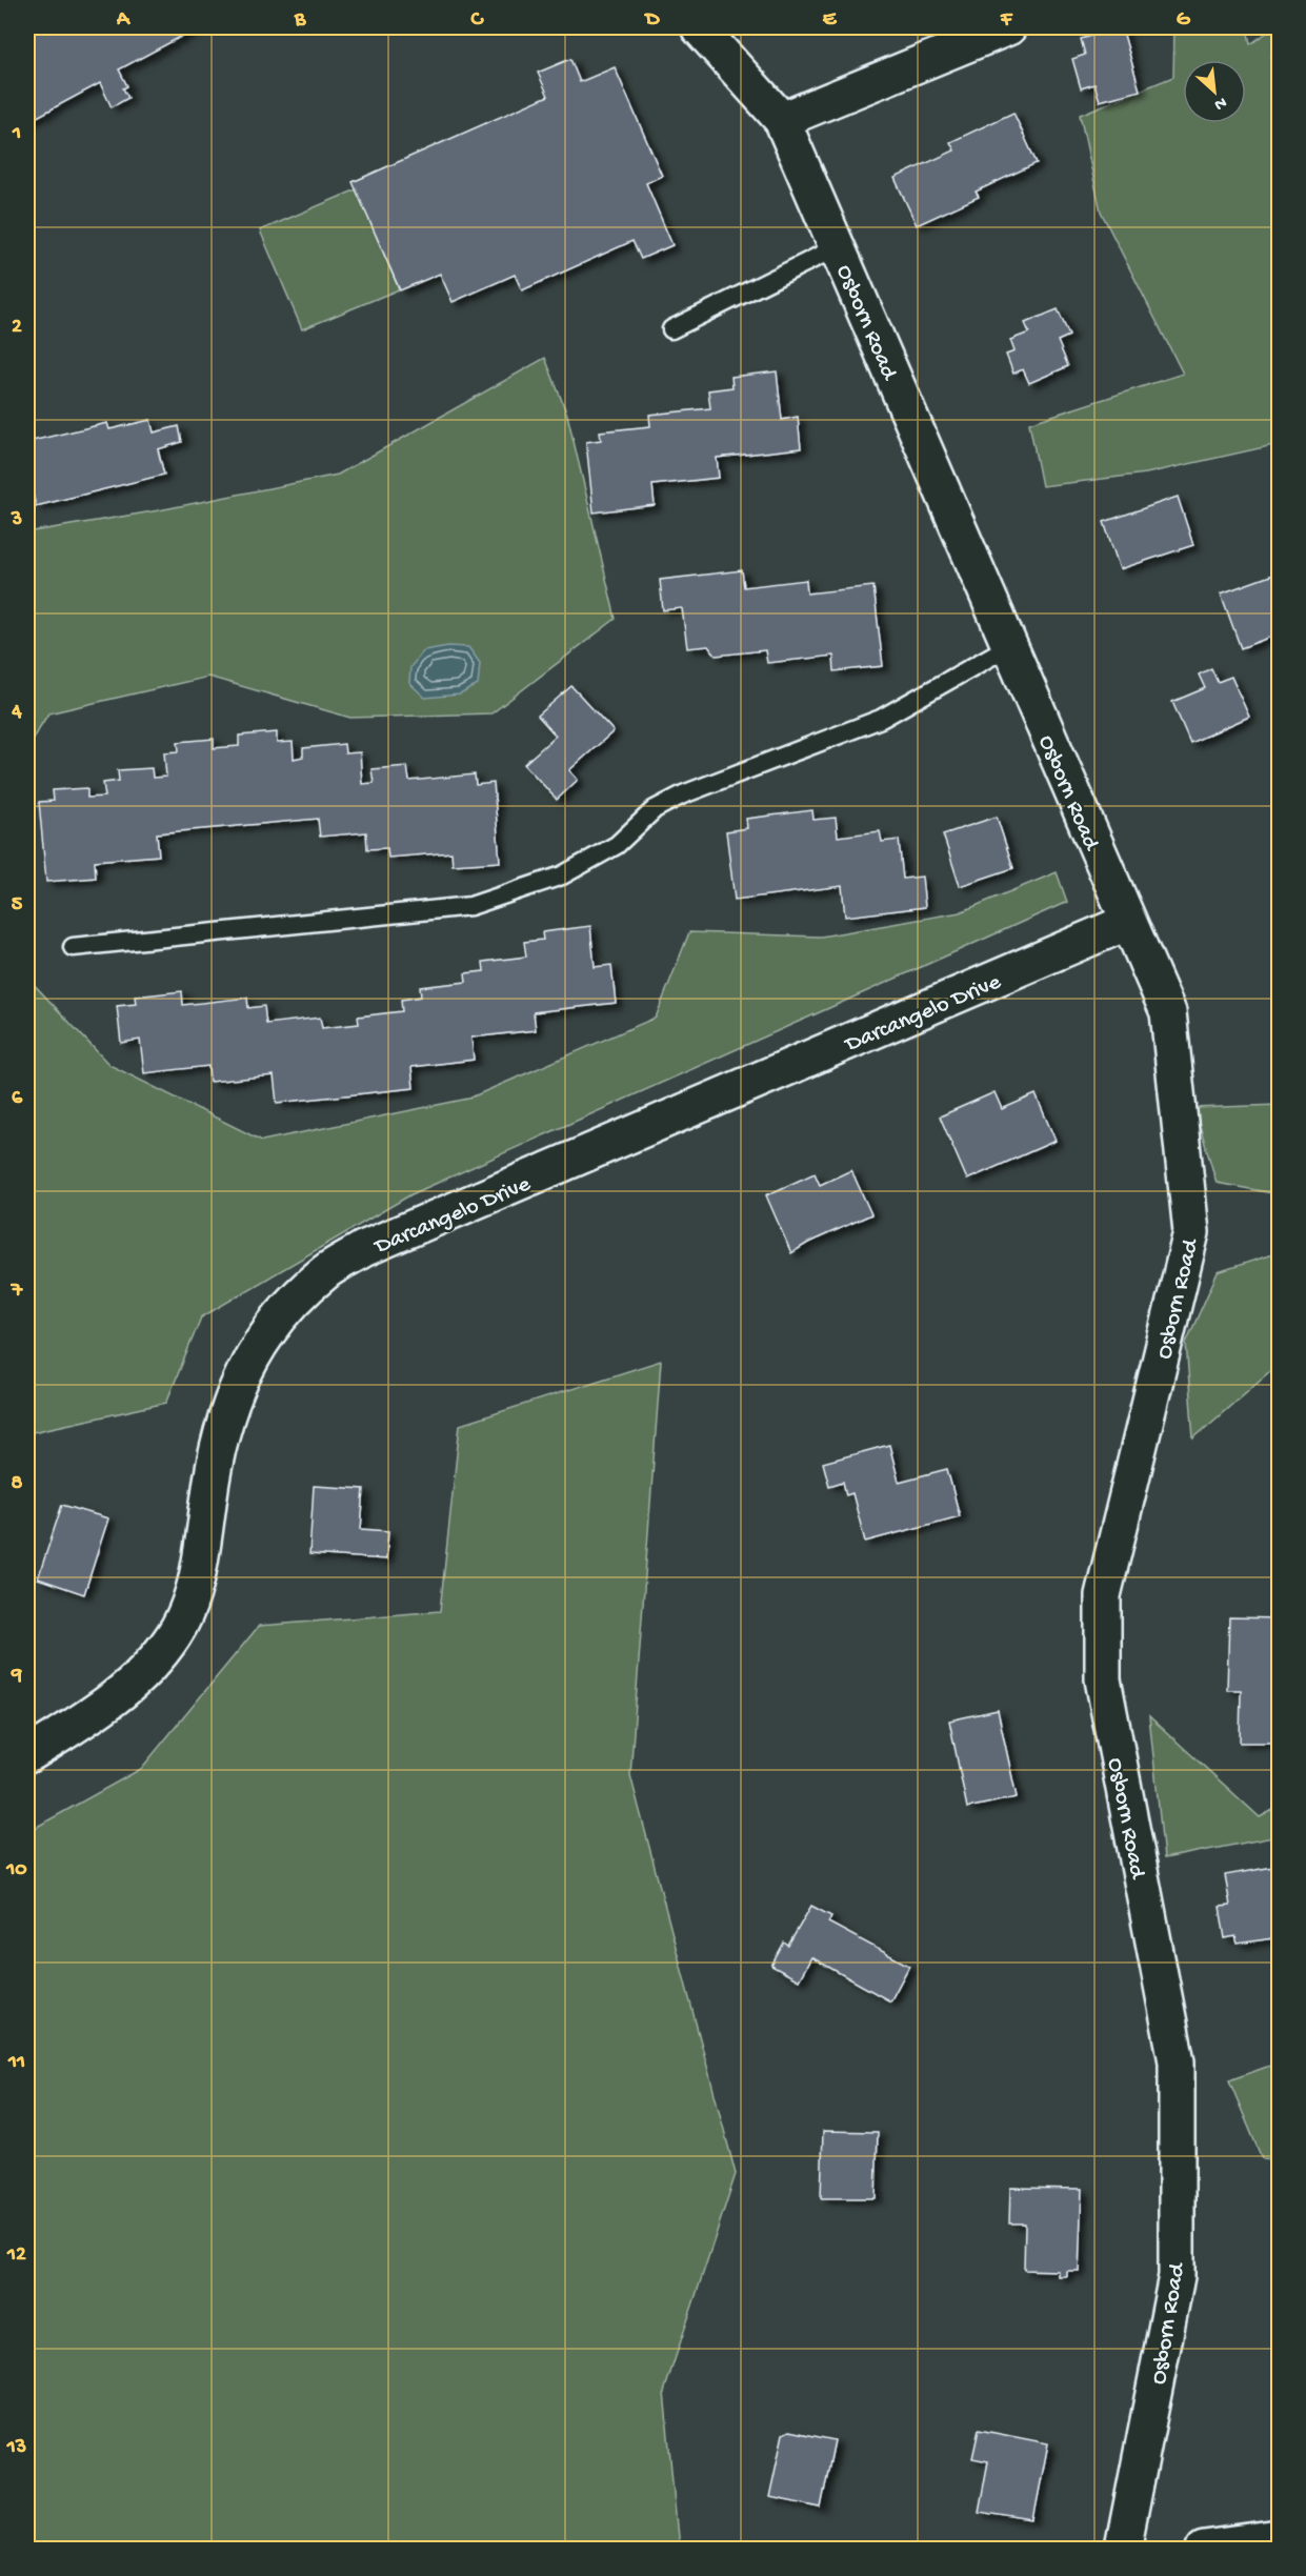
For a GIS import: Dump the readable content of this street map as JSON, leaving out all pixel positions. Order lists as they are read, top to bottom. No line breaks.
{"streets":{"street":["Osborn Road","Darcangelo Drive"]},"crossings":[["Osborn Road","Darcangelo Drive"]],"north":"bottom right","grid":{"columns":["A","B","C","D","E","F","G"],"rows":["1","2","3","4","5","6","7","8","9","10","11","12","13"]}}
